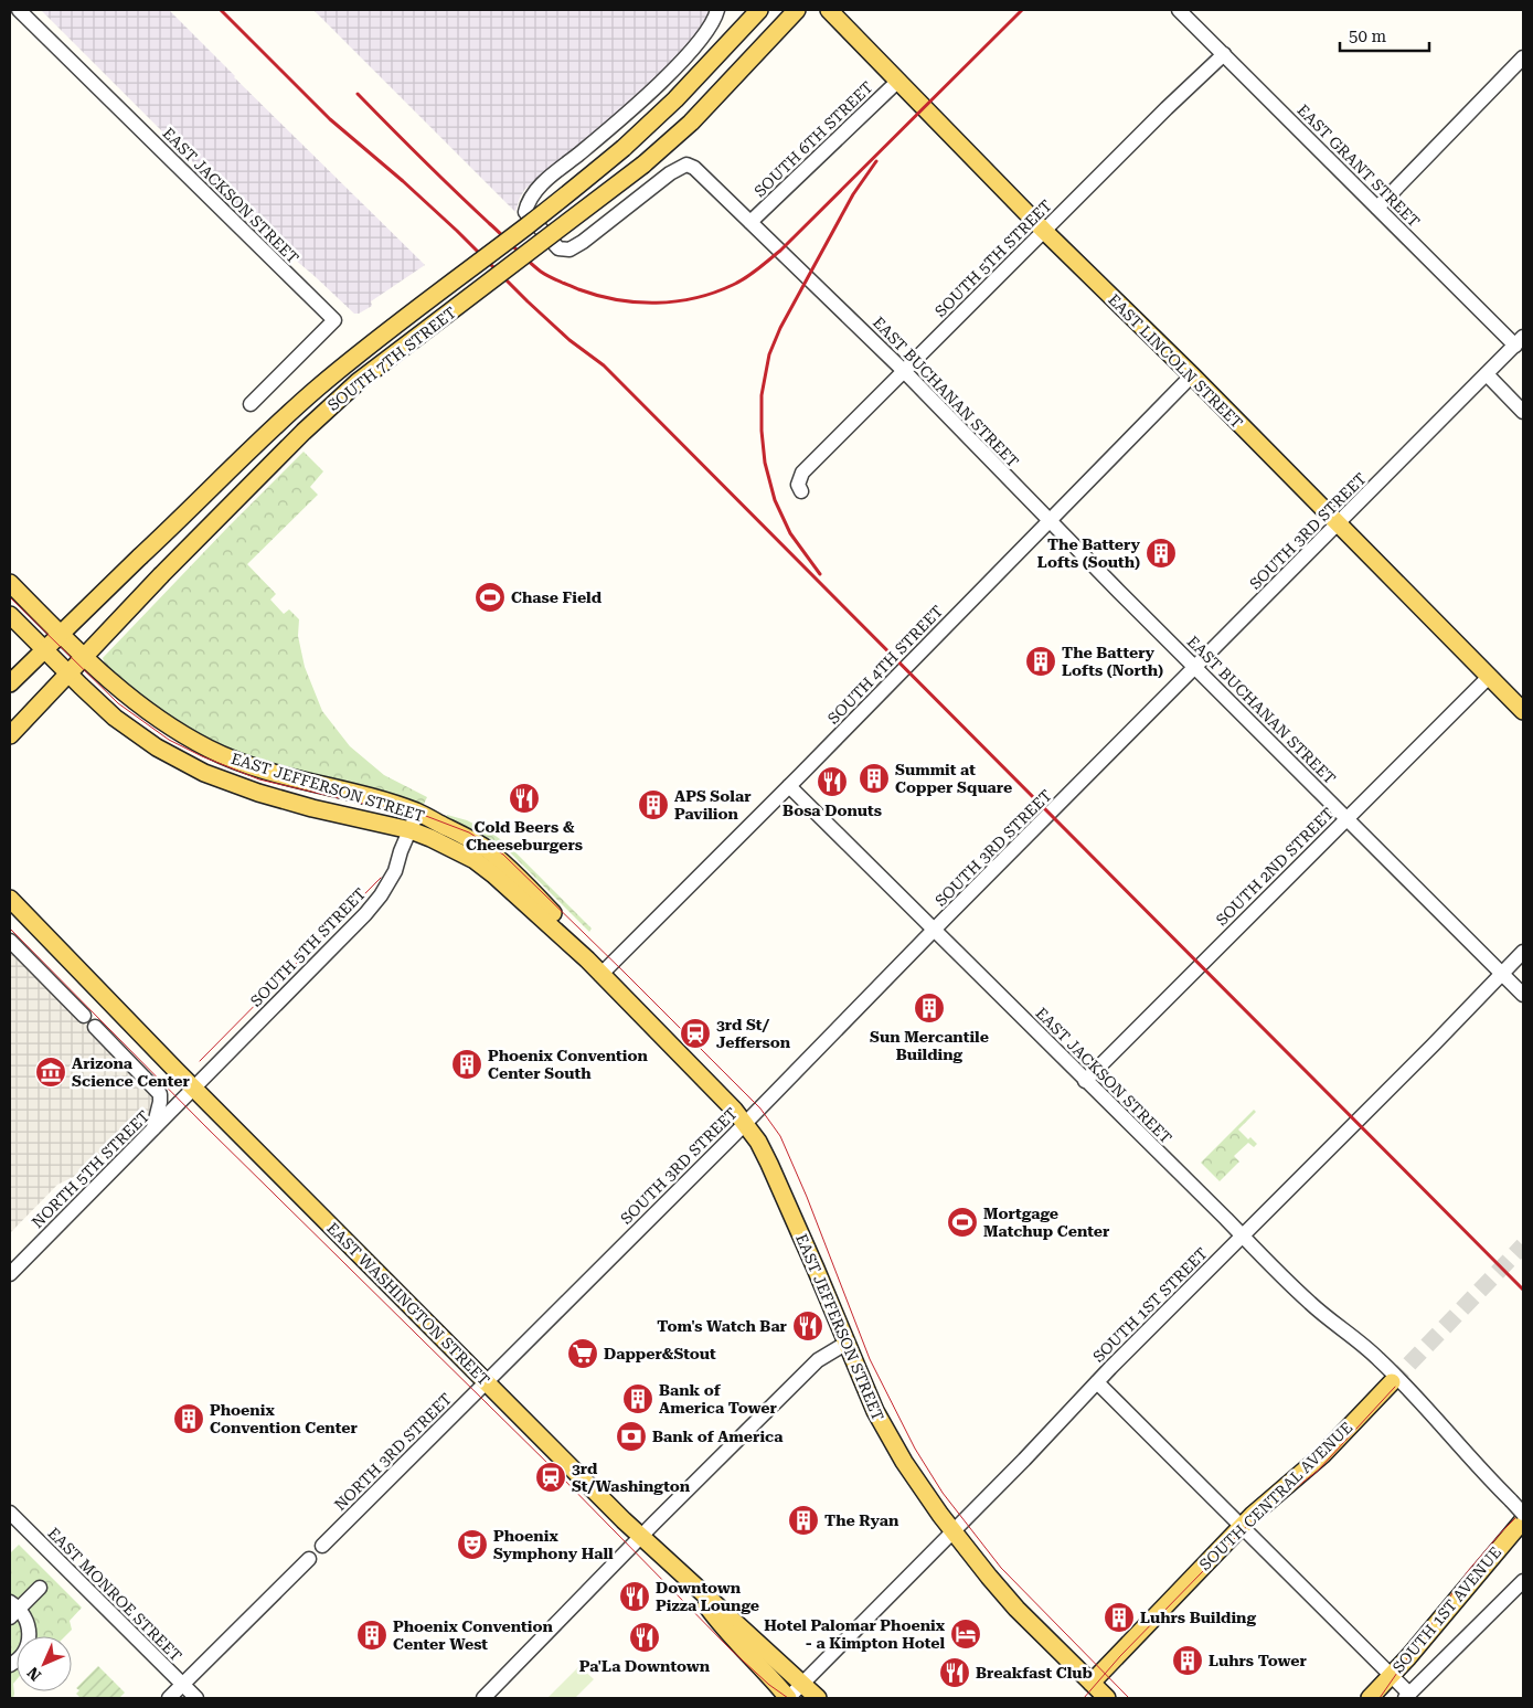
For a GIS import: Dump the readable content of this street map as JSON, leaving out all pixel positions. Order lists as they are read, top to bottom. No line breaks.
{"streets":{"main road":["SOUTH 7TH STREET","EAST LINCOLN STREET","EAST JEFFERSON STREET","EAST WASHINGTON STREET","SOUTH CENTRAL AVENUE","SOUTH 1ST AVENUE"],"street":["SOUTH 6TH STREET","EAST GRANT STREET","EAST JACKSON STREET","SOUTH 5TH STREET","EAST BUCHANAN STREET","SOUTH 3RD STREET","SOUTH 4TH STREET","SOUTH 2ND STREET","NORTH 5TH STREET","SOUTH 1ST STREET","NORTH 3RD STREET","EAST MONROE STREET"]},"crossings":[["SOUTH 6TH STREET","EAST LINCOLN STREET"],["SOUTH 6TH STREET","EAST BUCHANAN STREET"],["EAST GRANT STREET","SOUTH 5TH STREET"],["EAST GRANT STREET","SOUTH 3RD STREET"],["EAST JACKSON STREET","SOUTH 3RD STREET"],["EAST JACKSON STREET","SOUTH 4TH STREET"],["EAST JACKSON STREET","SOUTH 2ND STREET"],["EAST JACKSON STREET","SOUTH 1ST STREET"],["EAST JACKSON STREET","SOUTH CENTRAL AVENUE"],["SOUTH 5TH STREET","EAST LINCOLN STREET"],["SOUTH 5TH STREET","EAST BUCHANAN STREET"],["SOUTH 5TH STREET","EAST JEFFERSON STREET"],["SOUTH 5TH STREET","NORTH 5TH STREET"],["SOUTH 5TH STREET","EAST WASHINGTON STREET"],["SOUTH 7TH STREET","EAST JEFFERSON STREET"],["EAST LINCOLN STREET","SOUTH 3RD STREET"],["EAST LINCOLN STREET","SOUTH 4TH STREET"],["EAST LINCOLN STREET","SOUTH 2ND STREET"],["EAST BUCHANAN STREET","SOUTH 3RD STREET"],["EAST BUCHANAN STREET","SOUTH 4TH STREET"],["EAST BUCHANAN STREET","SOUTH 2ND STREET"],["EAST BUCHANAN STREET","SOUTH 1ST STREET"],["SOUTH 3RD STREET","EAST JEFFERSON STREET"],["SOUTH 3RD STREET","EAST WASHINGTON STREET"],["SOUTH 3RD STREET","NORTH 3RD STREET"],["SOUTH 4TH STREET","EAST JEFFERSON STREET"],["EAST JEFFERSON STREET","SOUTH 1ST STREET"],["EAST JEFFERSON STREET","SOUTH CENTRAL AVENUE"],["NORTH 5TH STREET","EAST WASHINGTON STREET"],["EAST WASHINGTON STREET","SOUTH 1ST STREET"],["EAST WASHINGTON STREET","NORTH 3RD STREET"]],"places":{"building":["The Battery Lofts (South)","The Battery Lofts (North)","Summit at Copper Square","APS Solar Pavilion","Sun Mercantile Building","Phoenix Convention Center South","Bank of America Tower","Phoenix Convention Center","The Ryan","Luhrs Building","Phoenix Convention Center West","Luhrs Tower"],"sports":["Chase Field","Mortgage Matchup Center"],"restaurant":["Bosa Donuts","Cold Beers & Cheeseburgers","Tom's Watch Bar","Downtown Pizza Lounge","Pa'La Downtown","Breakfast Club"],"station":["3rd St/ Jefferson","3rd St/Washington"],"museum":["Arizona Science Center"],"supermarket":["Dapper&Stout"],"bank":["Bank of America"],"theatre":["Phoenix Symphony Hall"],"hotel":["Hotel Palomar Phoenix - a Kimpton Hotel"]},"scale_bar":"50 m","north":"bottom left"}
